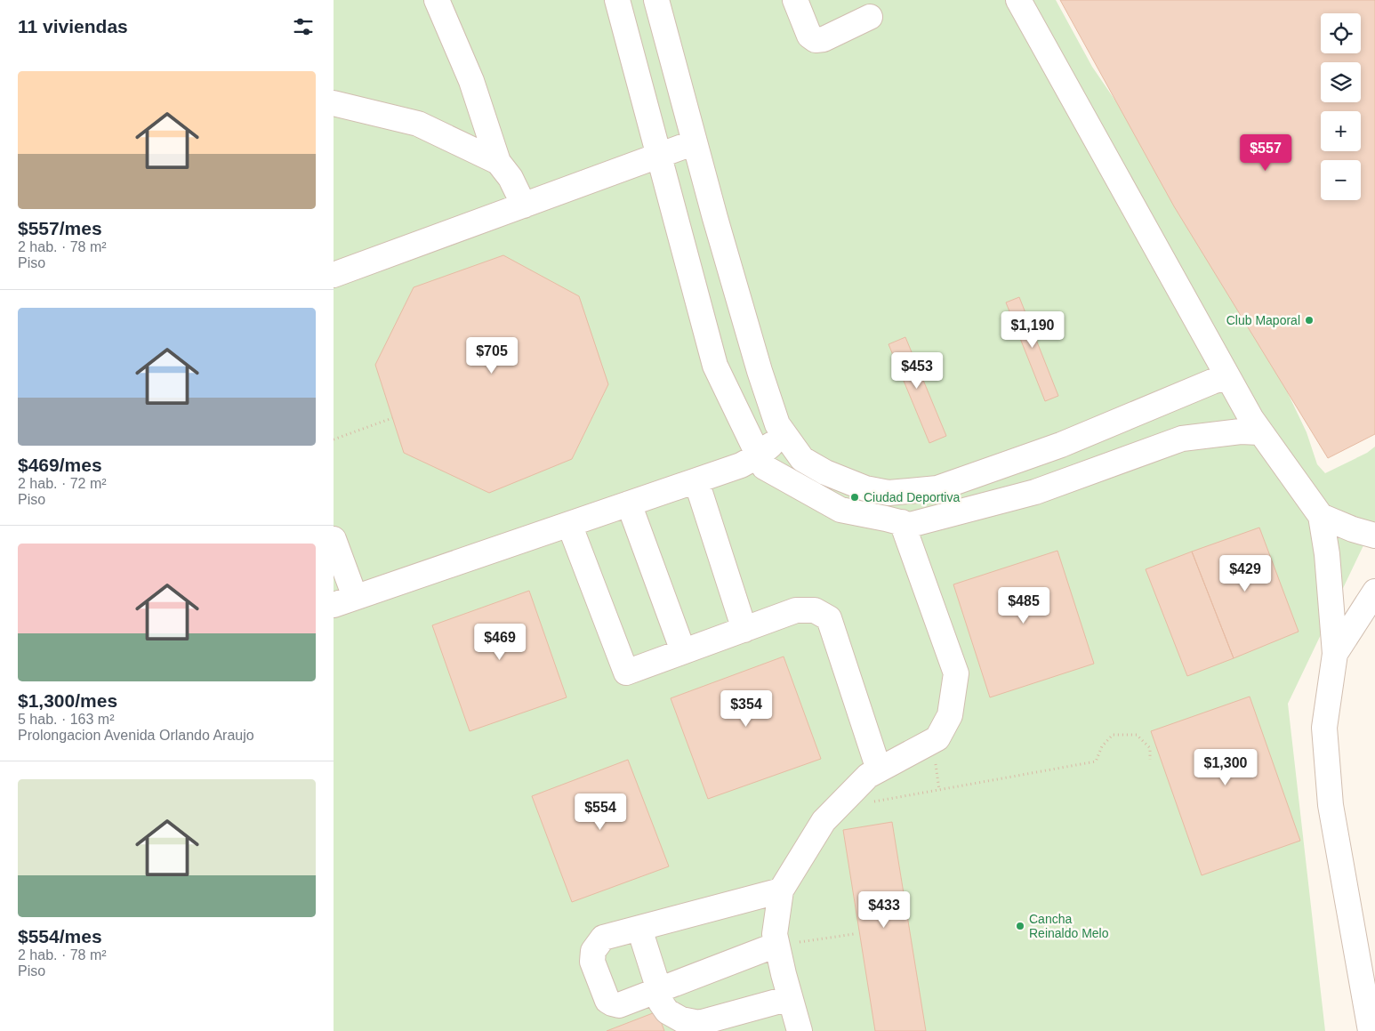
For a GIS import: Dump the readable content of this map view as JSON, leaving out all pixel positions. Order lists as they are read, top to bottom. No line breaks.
{"places":["Club Maporal","Ciudad Deportiva","Cancha Reinaldo Melo"],"page":{"heading":"11 viviendas","map_buttons":["+","−"],"list":[{"name":"$557/mes","note":"2 hab. · 78 m² · Piso"},{"name":"$469/mes","note":"2 hab. · 72 m² · Piso"},{"name":"$1,300/mes","note":"5 hab. · 163 m² · Prolongacion Avenida Orlando Araujo"},{"name":"$554/mes","note":"2 hab. · 78 m² · Piso"}],"price":["$557","$1,190","$705","$453","$429","$485","$469","$354","$1,300","$554","$433"]}}
